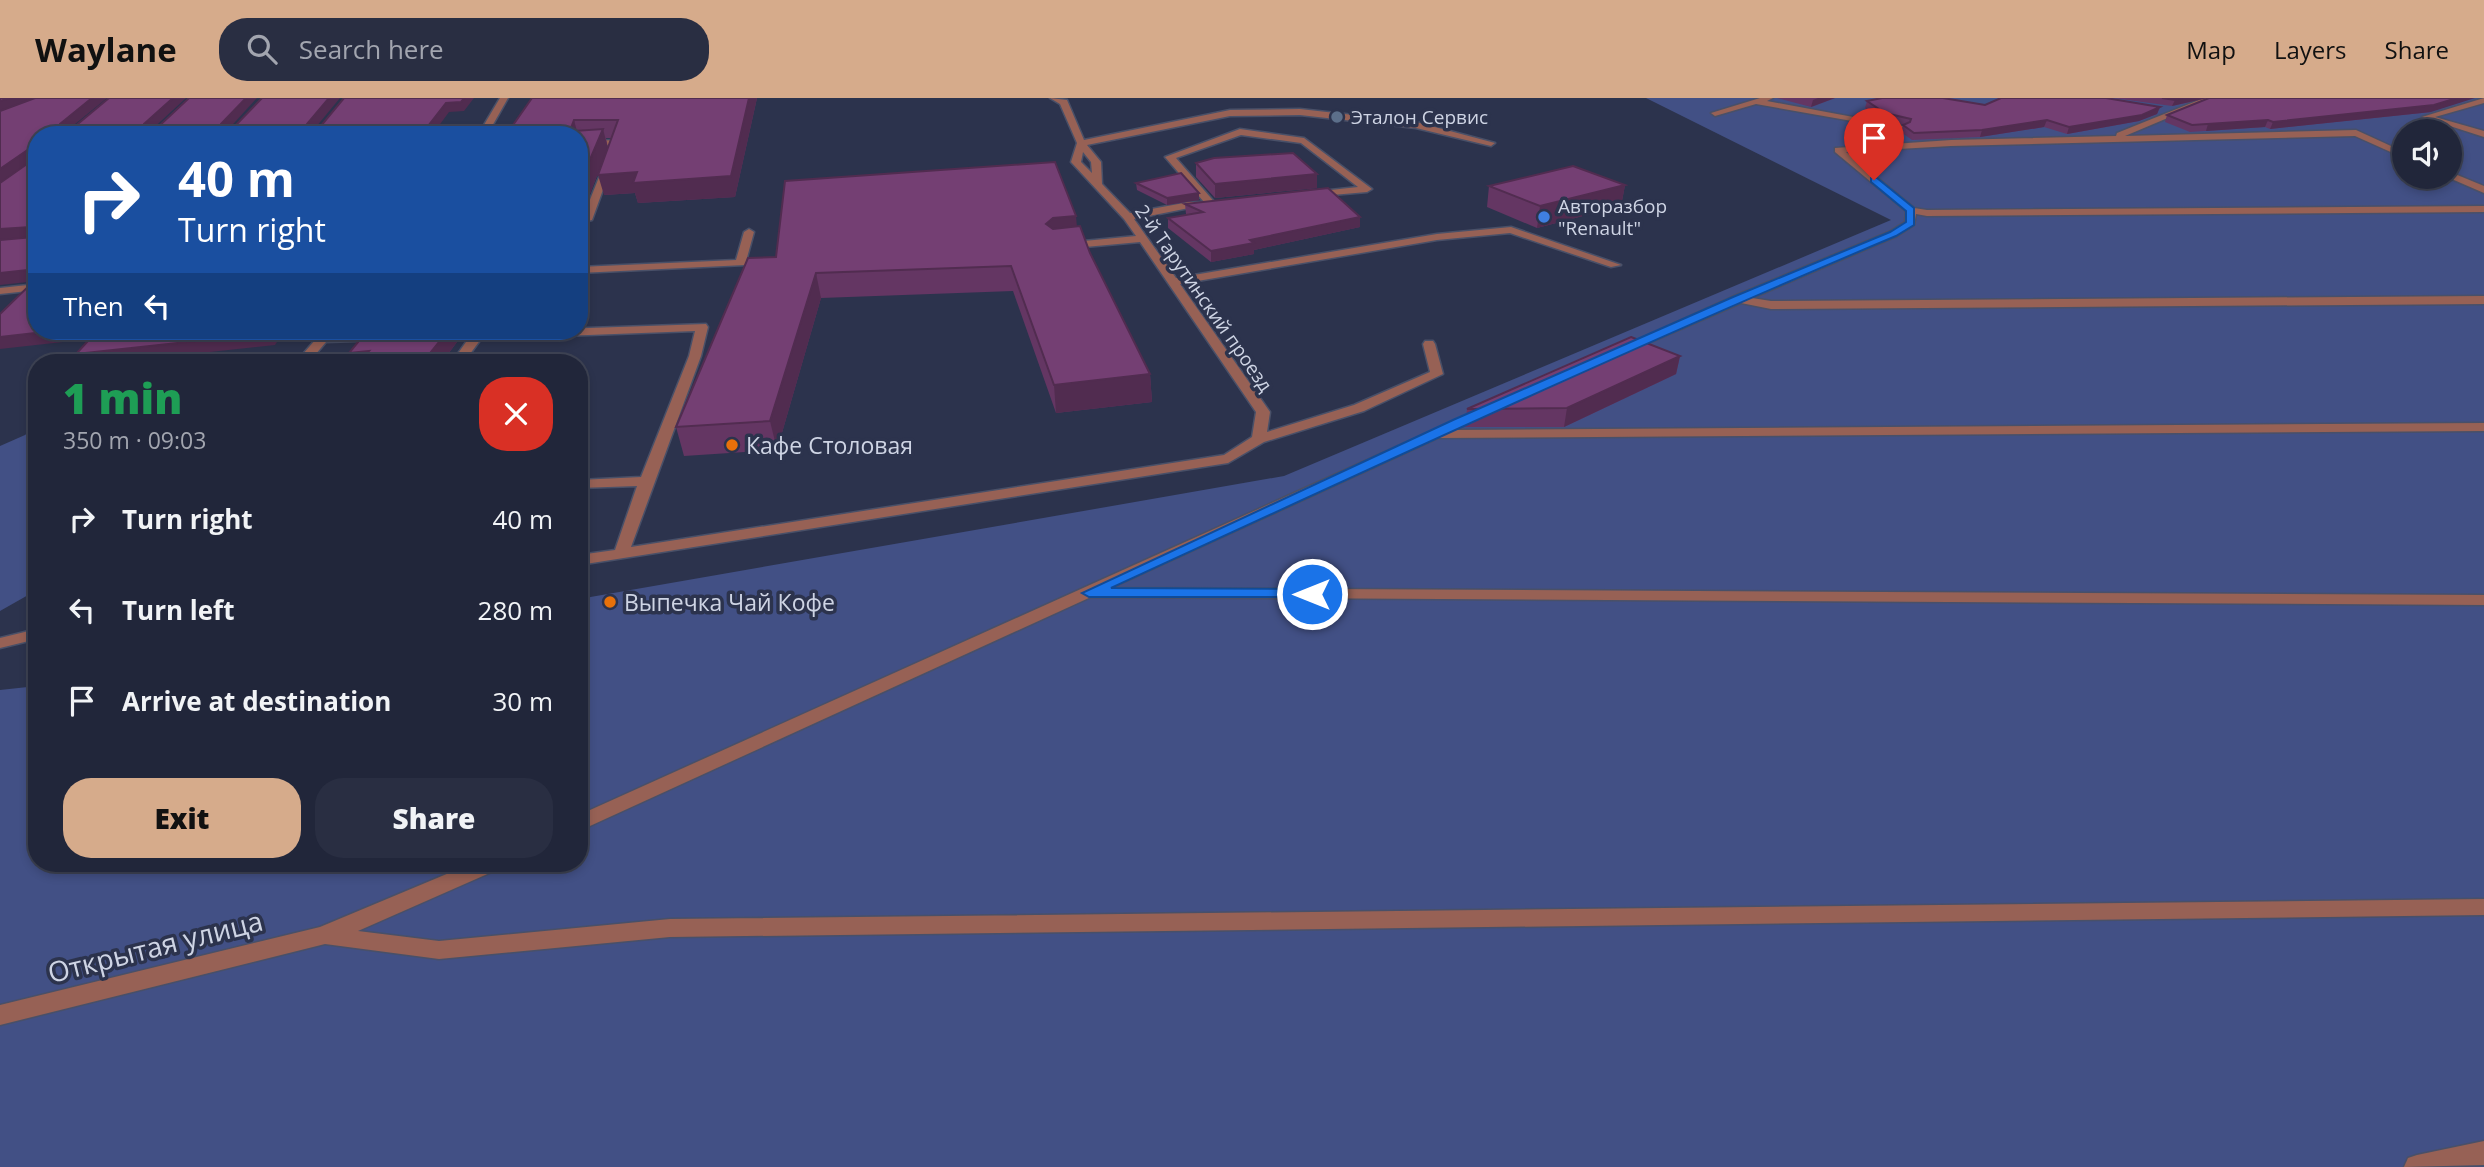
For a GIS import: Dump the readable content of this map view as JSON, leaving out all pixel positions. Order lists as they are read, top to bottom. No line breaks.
{"streets":{"street":["2-й Тарутинский проезд","Открытая улица"]},"places":["Эталон Сервис","Авторазбор \"Renault\"","Кафе Столовая","Выпечка Чай Кофе"],"page":{"header":"Waylane","search":"Search here","nav":["Map","Layers","Share"],"turn":["40 m","Turn right"],"then":"Then","heading":["1 min","350 m · 09:03"],"list":[{"name":"Turn right","value":"40 m"},{"name":"Turn left","value":"280 m"},{"name":"Arrive at destination","value":"30 m"}],"buttons":["Exit","Share"]}}
